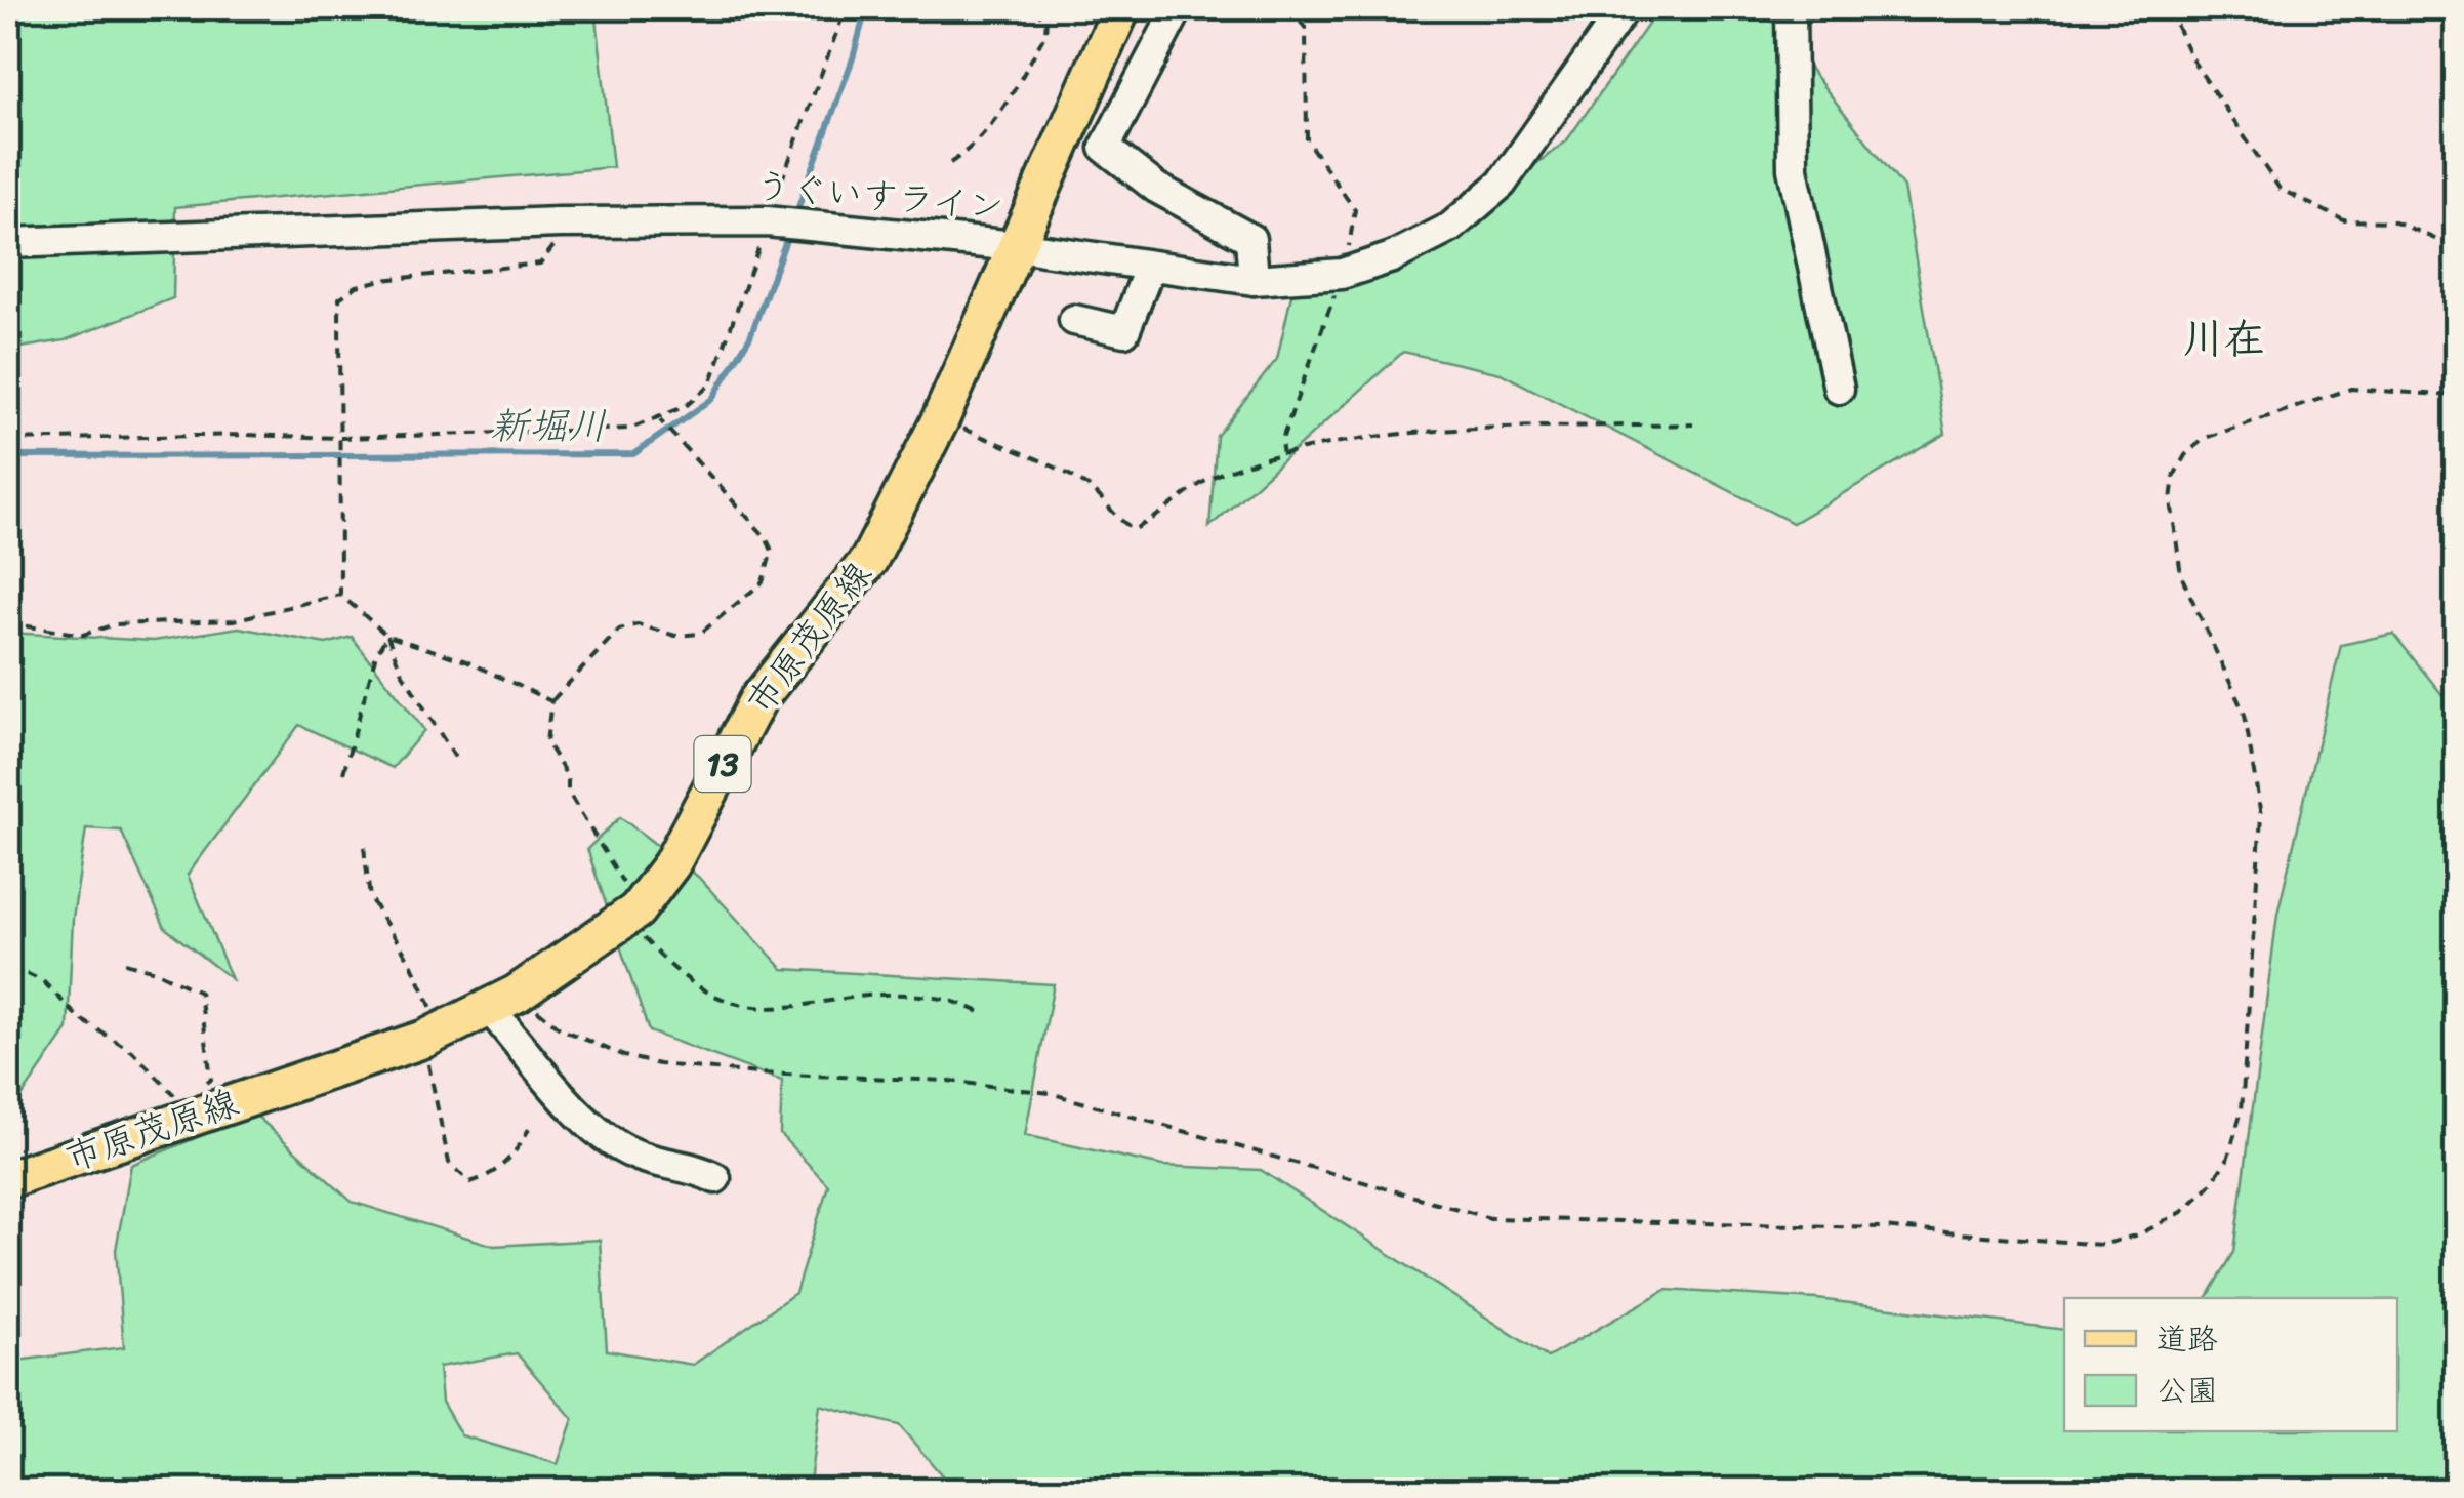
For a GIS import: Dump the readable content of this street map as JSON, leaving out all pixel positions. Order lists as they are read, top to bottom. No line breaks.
{"streets":{"main road":["市原茂原線","13"],"street":["うぐいすライン"]},"crossings":[["うぐいすライン","市原茂原線"]],"districts":["川在"],"water":["新堀川"],"legend":["道路","公園"]}
